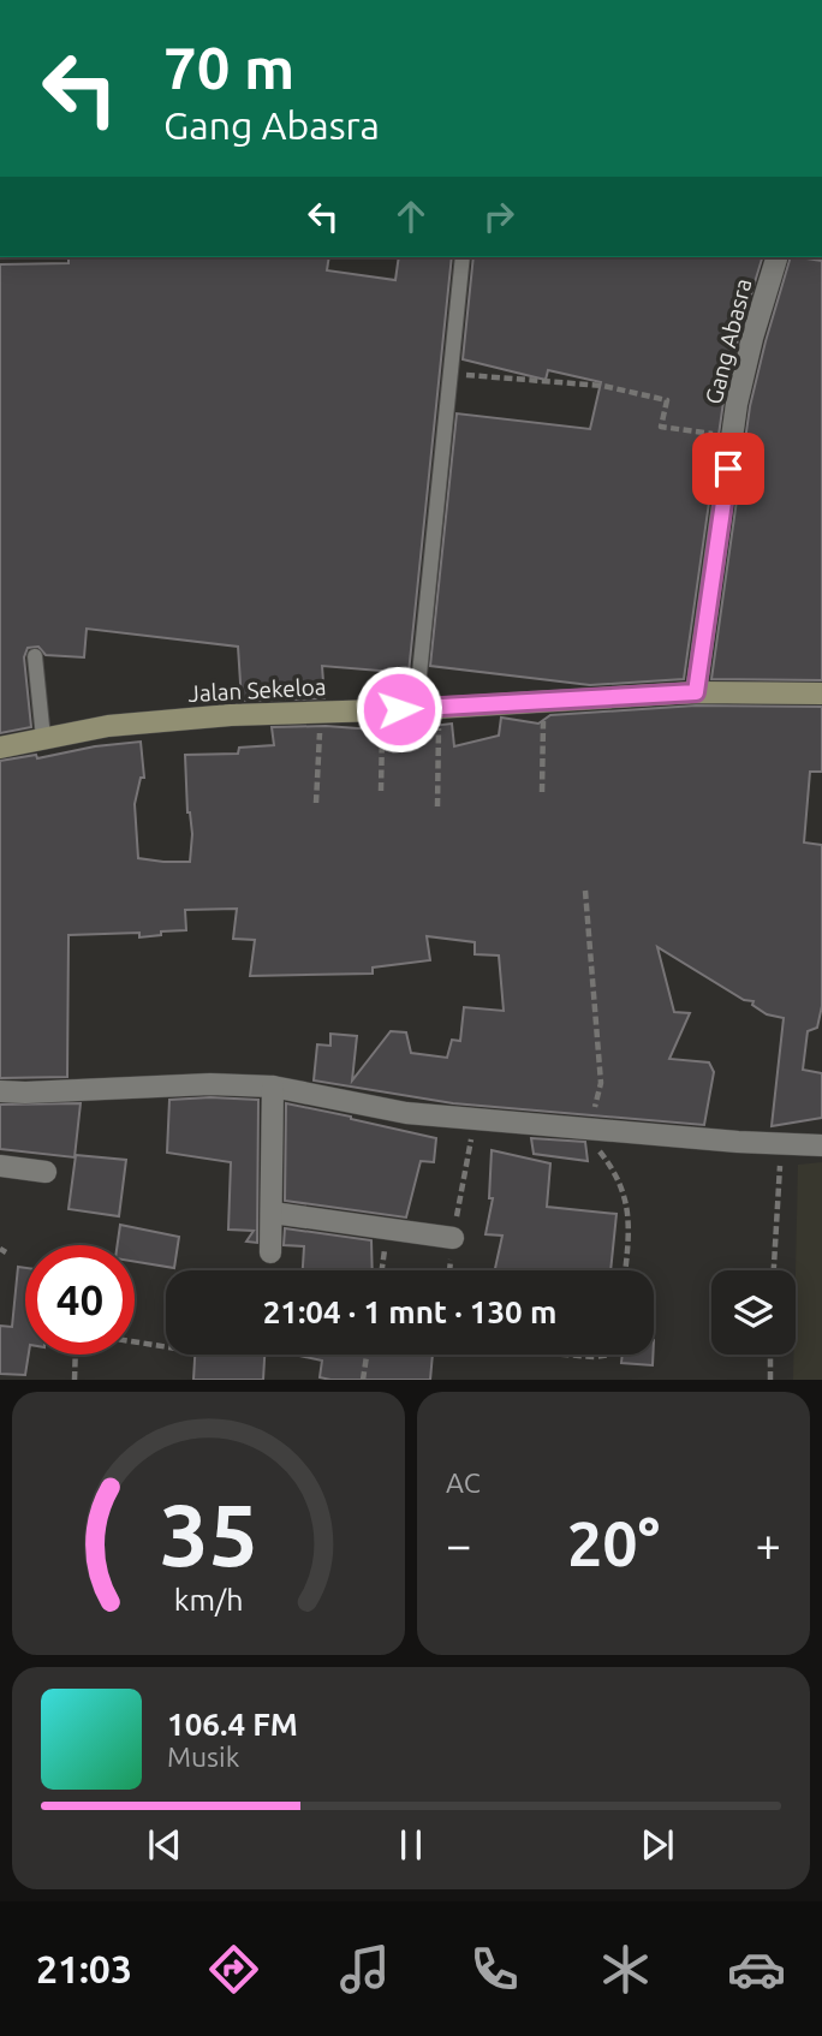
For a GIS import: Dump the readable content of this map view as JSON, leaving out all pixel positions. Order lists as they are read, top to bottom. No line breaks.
{"streets":{"street":["Gang Abasra","Jalan Sekeloa"]},"crossings":[["Gang Abasra","Jalan Sekeloa"]],"page":{"turn":["70 m","Gang Abasra"],"limit":"40","trip":"21:04 · 1 mnt · 130 m","tile":"AC","heat":["−","20°","+"],"song":["106.4 FM","Musik"],"tabs":"21:03","gauge":["35","km/h"]}}
